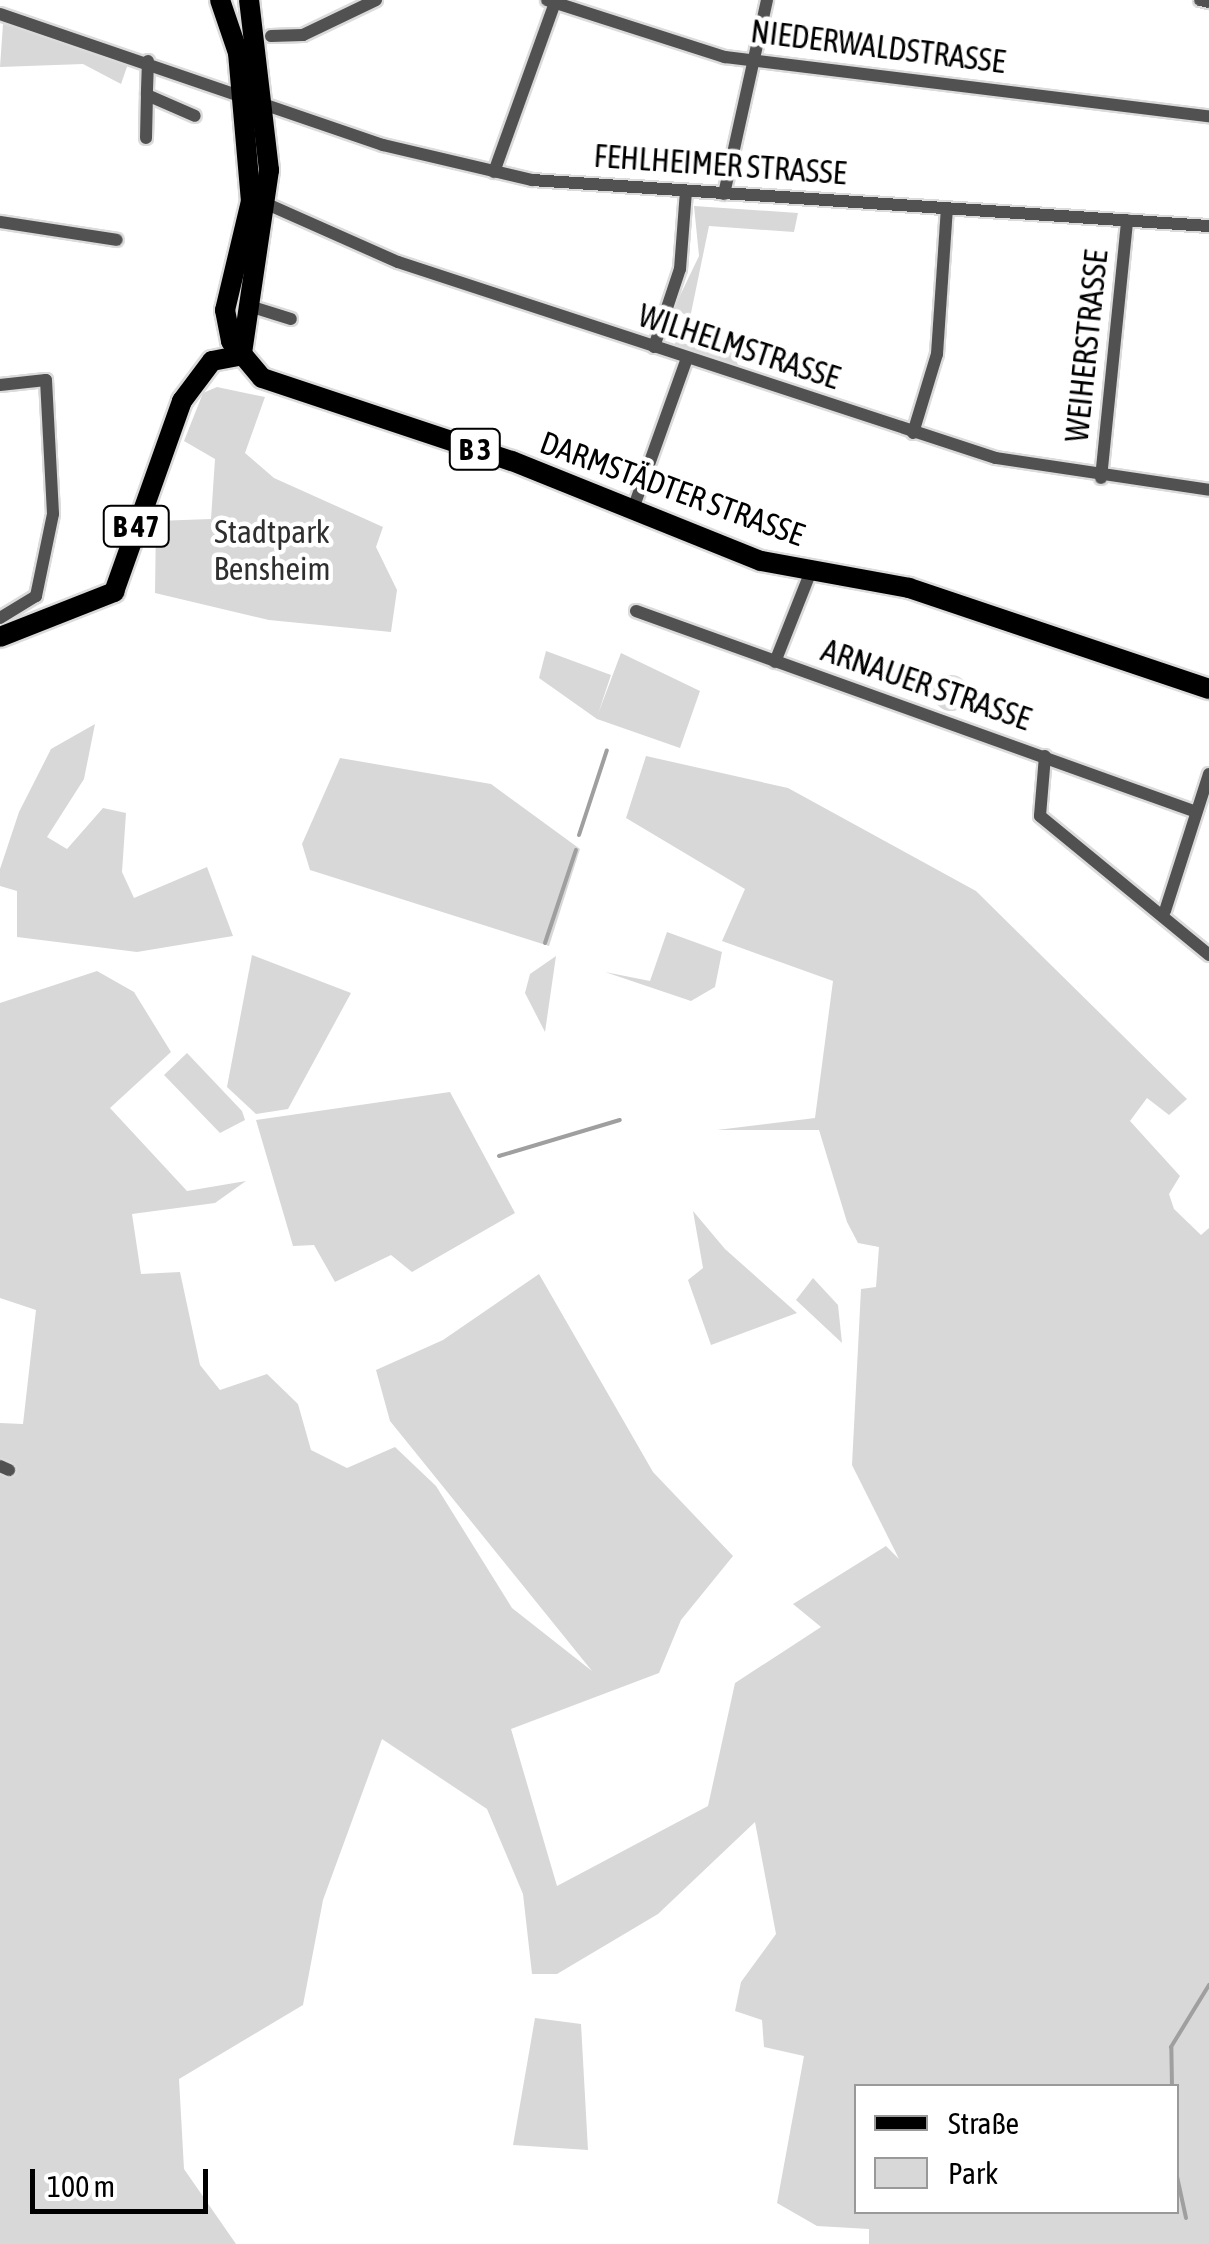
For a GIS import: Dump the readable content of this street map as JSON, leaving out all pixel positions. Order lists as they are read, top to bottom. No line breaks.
{"streets":{"main road":["B 3","DARMSTÄDTER STRASSE","B 47"],"street":["NIEDERWALDSTRASSE","FEHLHEIMER STRASSE","WEIHERSTRASSE","WILHELMSTRASSE","ARNAUER STRASSE"]},"crossings":[["FEHLHEIMER STRASSE","WEIHERSTRASSE"],["WEIHERSTRASSE","WILHELMSTRASSE"],["B 3","DARMSTÄDTER STRASSE"],["B 3","B 47"]],"parks":["Stadtpark Bensheim"],"legend":["Straße","Park"],"scale_bar":"100 m"}
